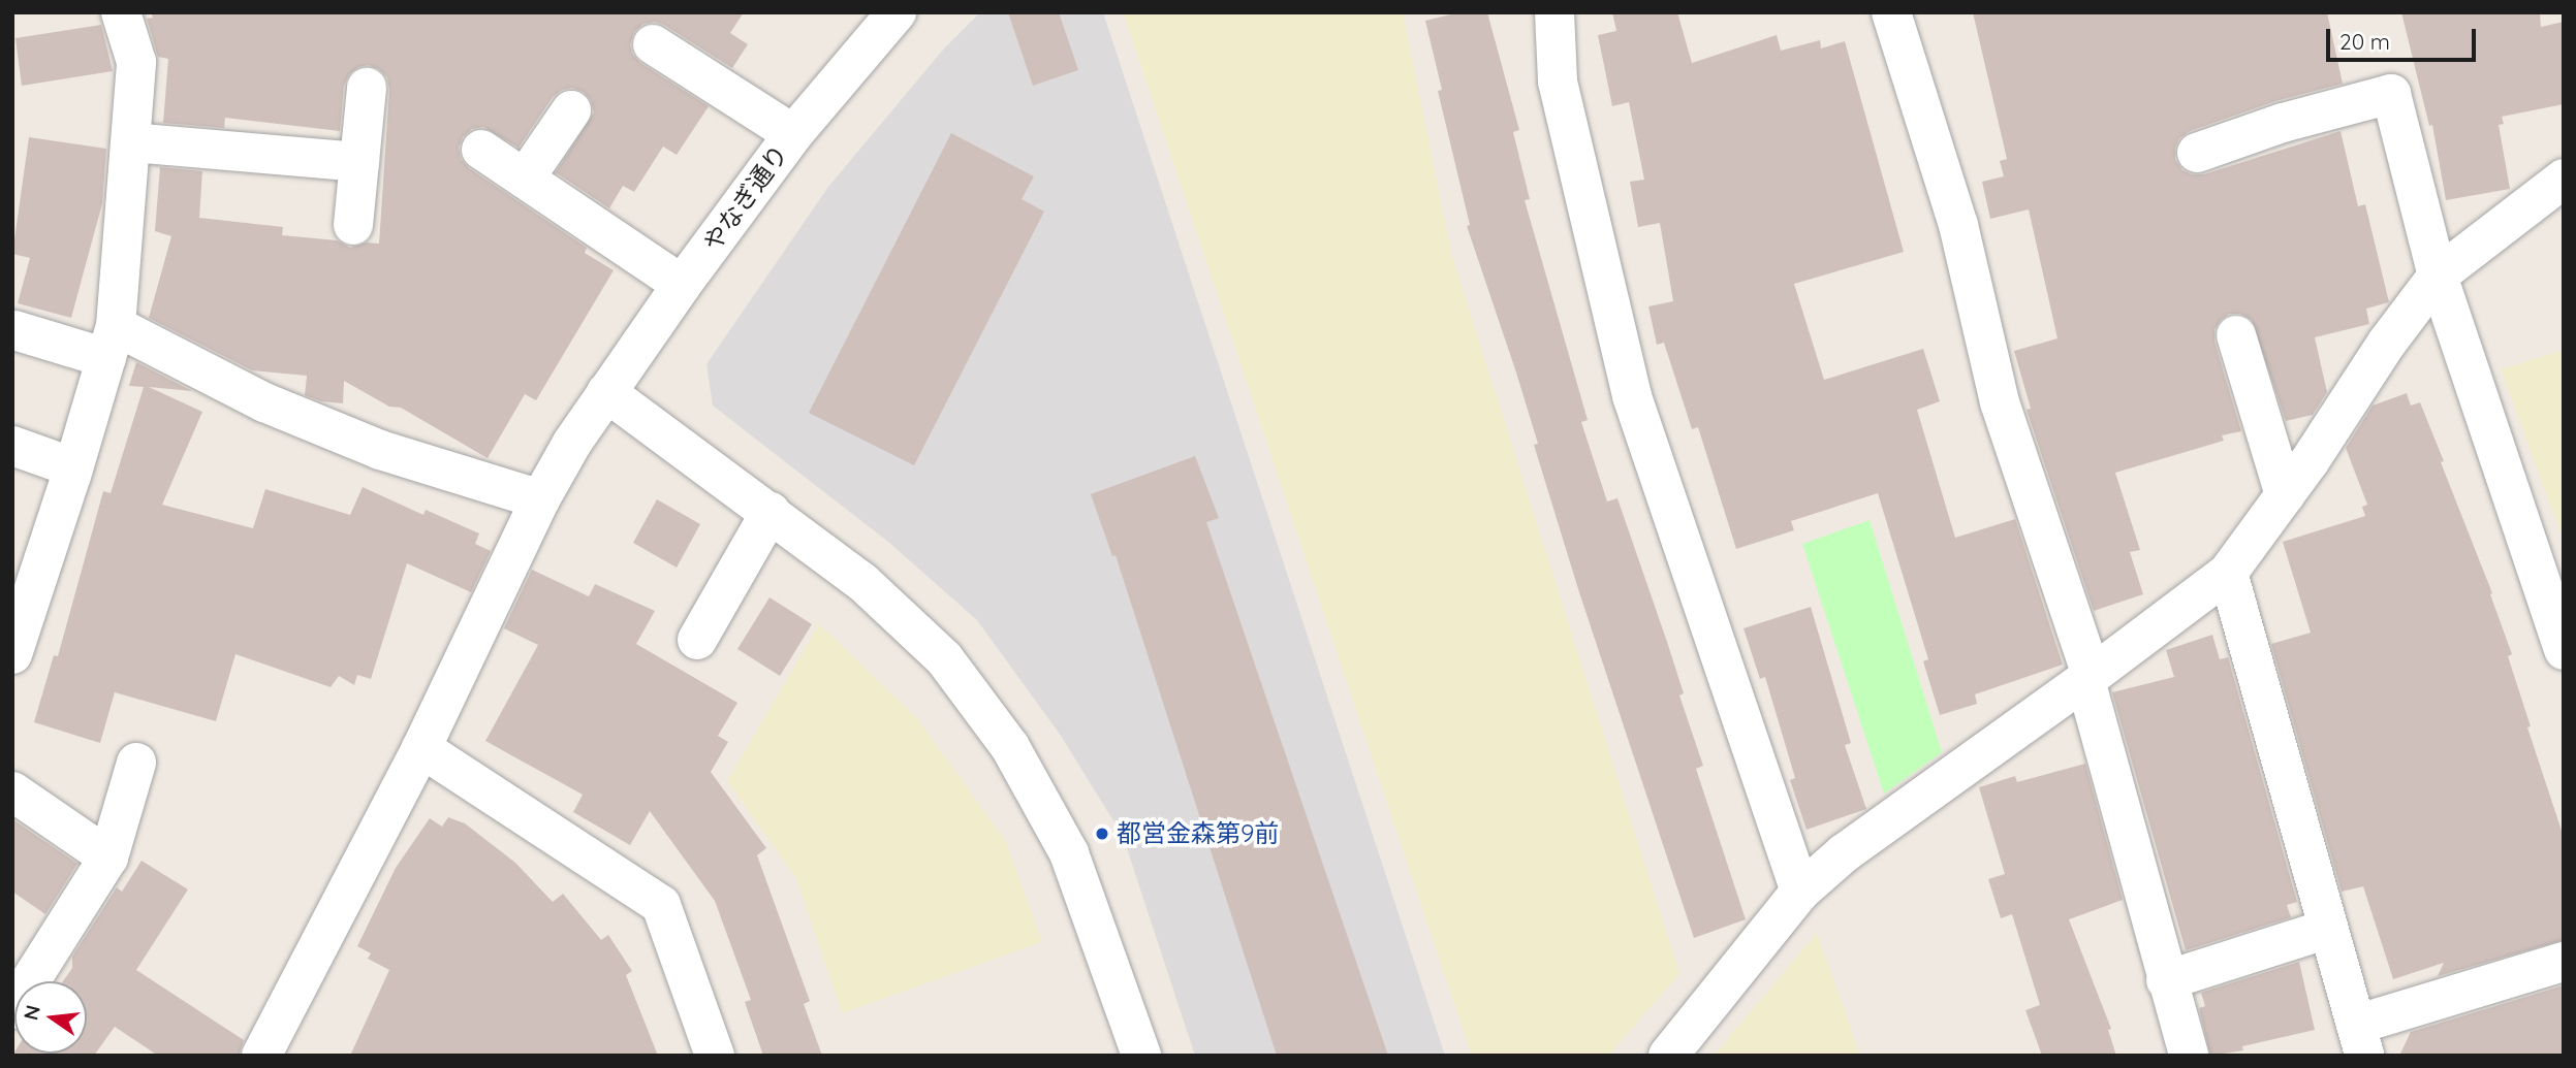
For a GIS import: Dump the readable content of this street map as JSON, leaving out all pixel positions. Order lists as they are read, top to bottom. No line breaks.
{"streets":{"street":["やなぎ通り"]},"places":["都営金森第9前"],"scale_bar":"20 m","north":"left"}
